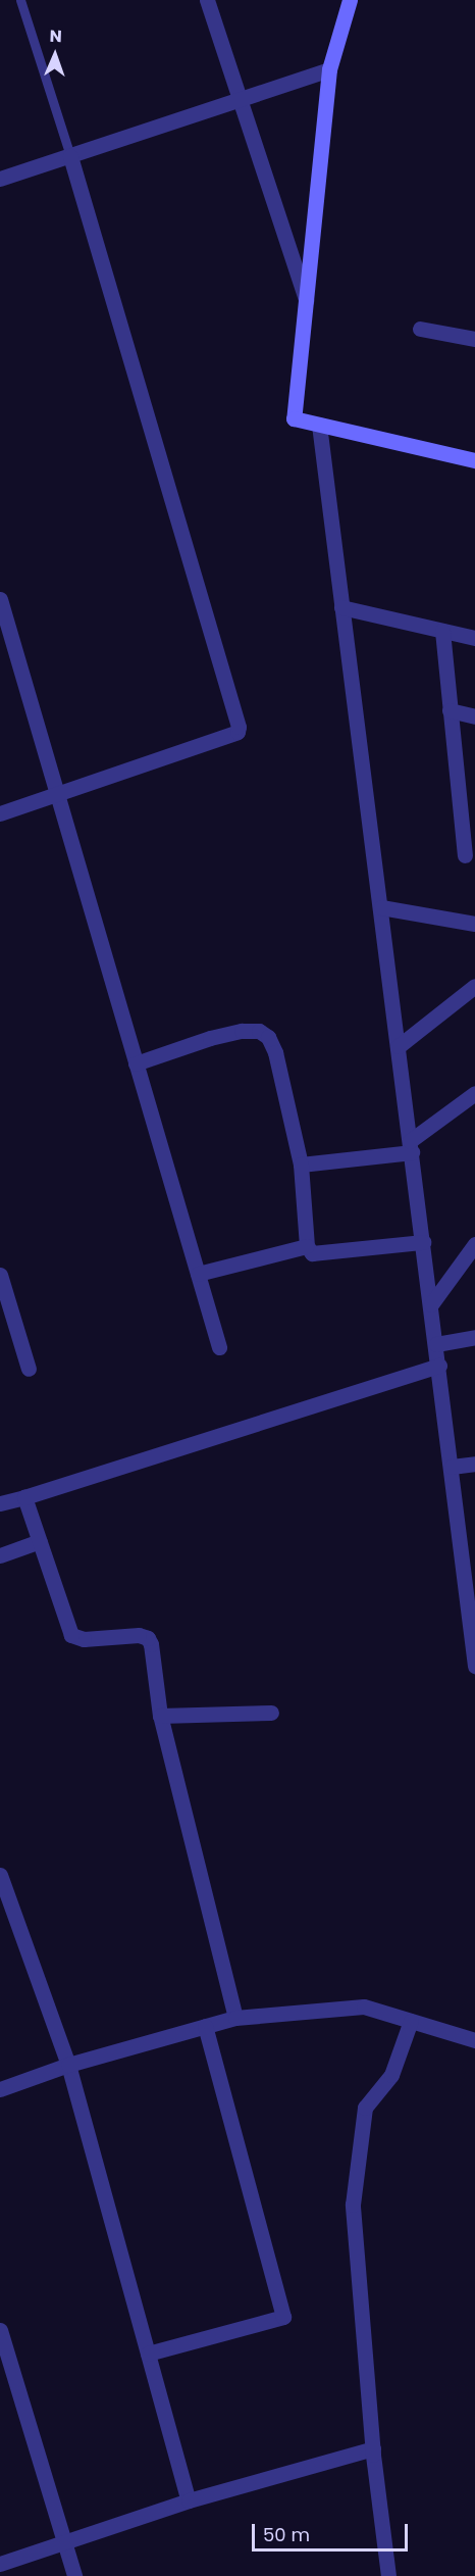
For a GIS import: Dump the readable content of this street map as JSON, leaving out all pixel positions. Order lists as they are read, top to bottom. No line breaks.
{"scale_bar":"50 m","north":"top"}
